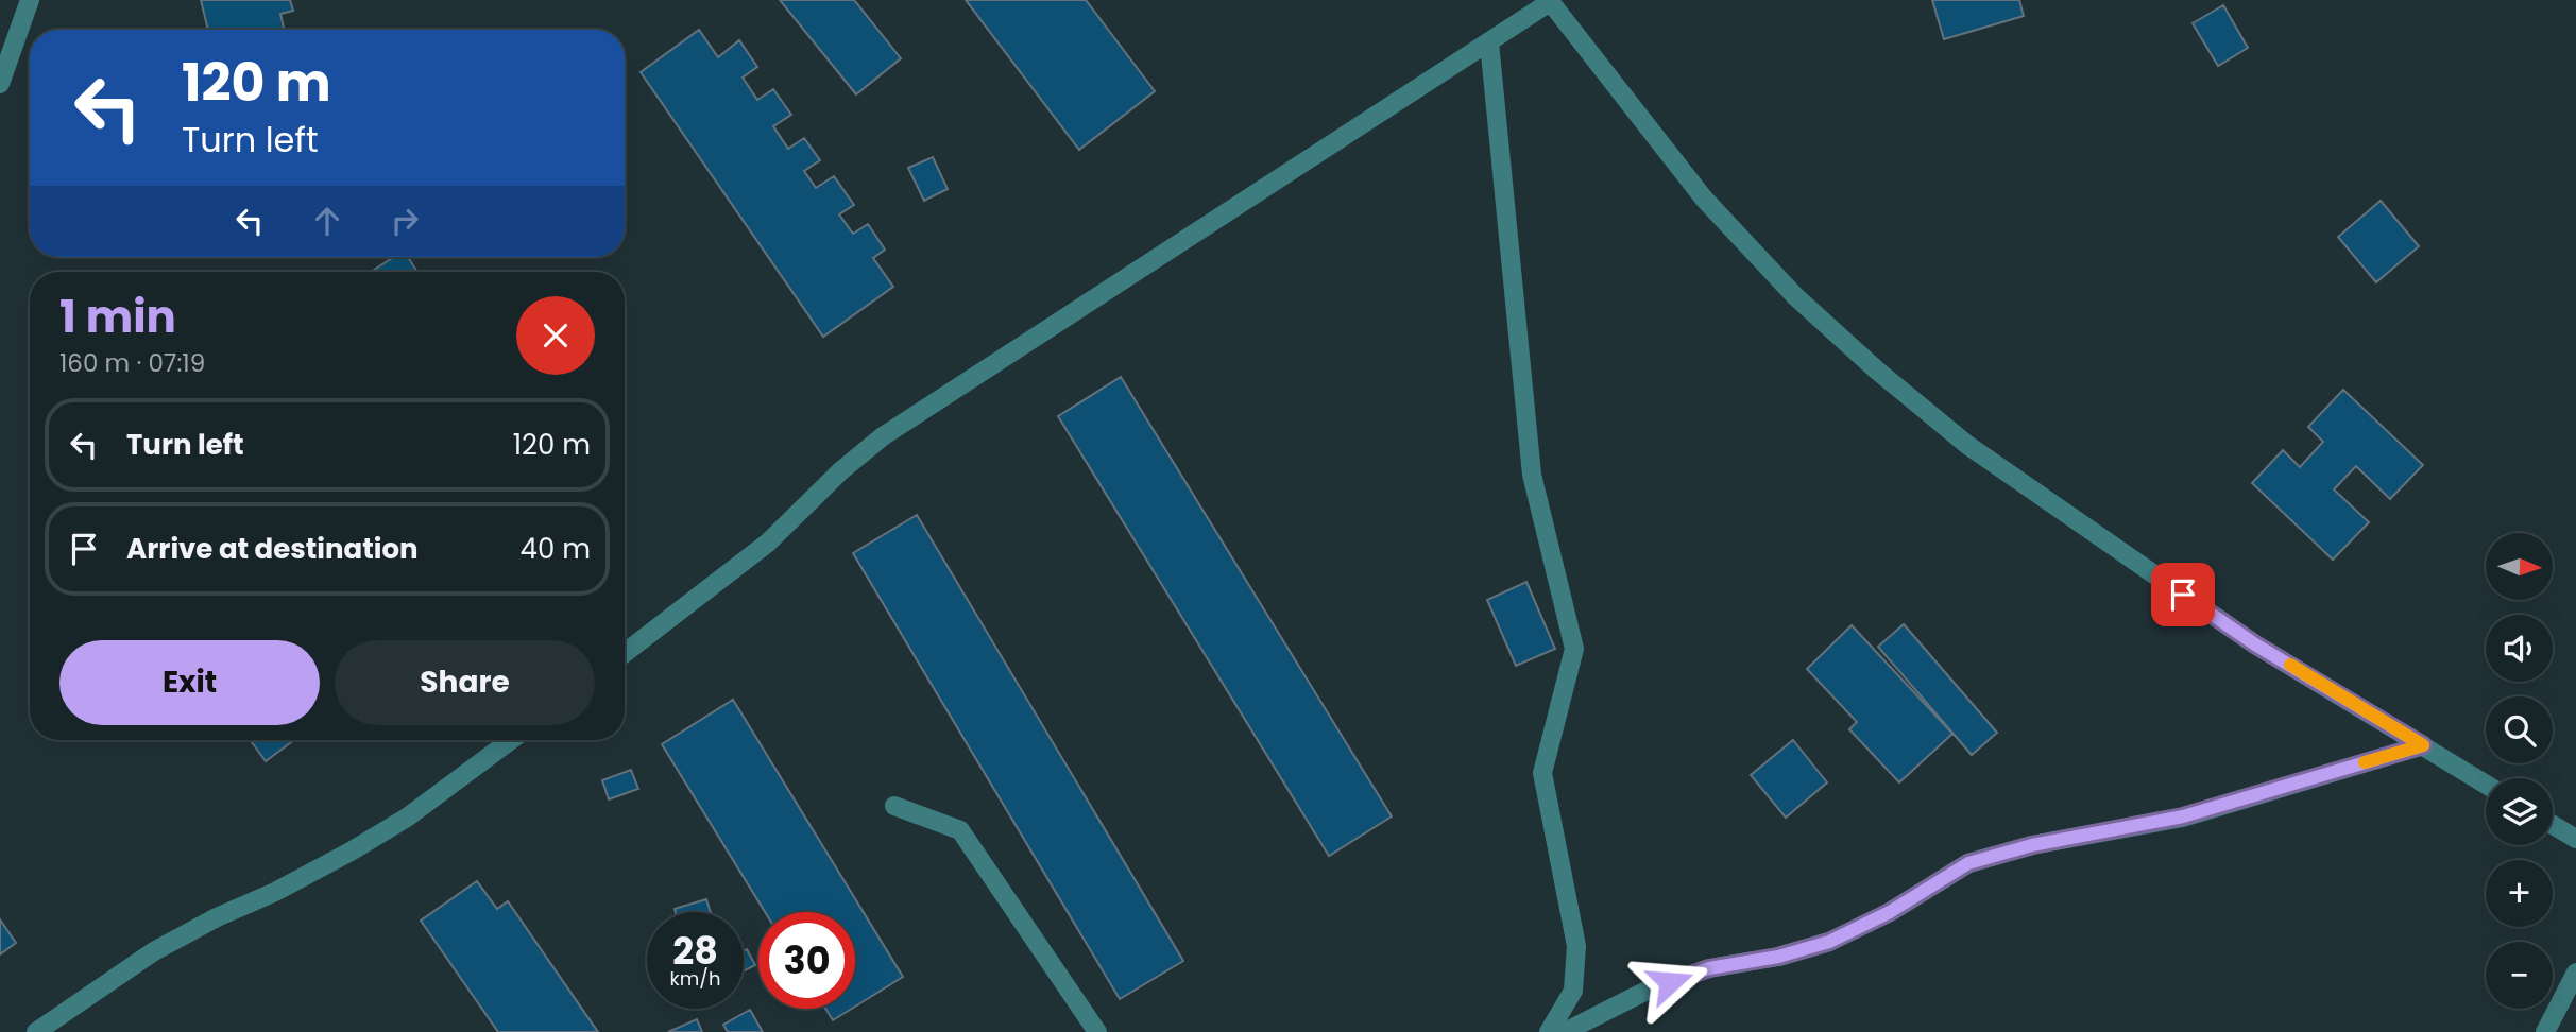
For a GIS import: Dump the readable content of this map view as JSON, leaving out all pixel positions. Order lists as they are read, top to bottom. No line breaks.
{"north":"right","page":{"turn":["120 m","Turn left"],"heading":["1 min","160 m · 07:19"],"list":[{"name":"Turn left","value":"120 m"},{"name":"Arrive at destination","value":"40 m"}],"map_buttons":["+","−"],"buttons":["Exit","Share"],"speed":"28 km/h","limit":"30"}}
